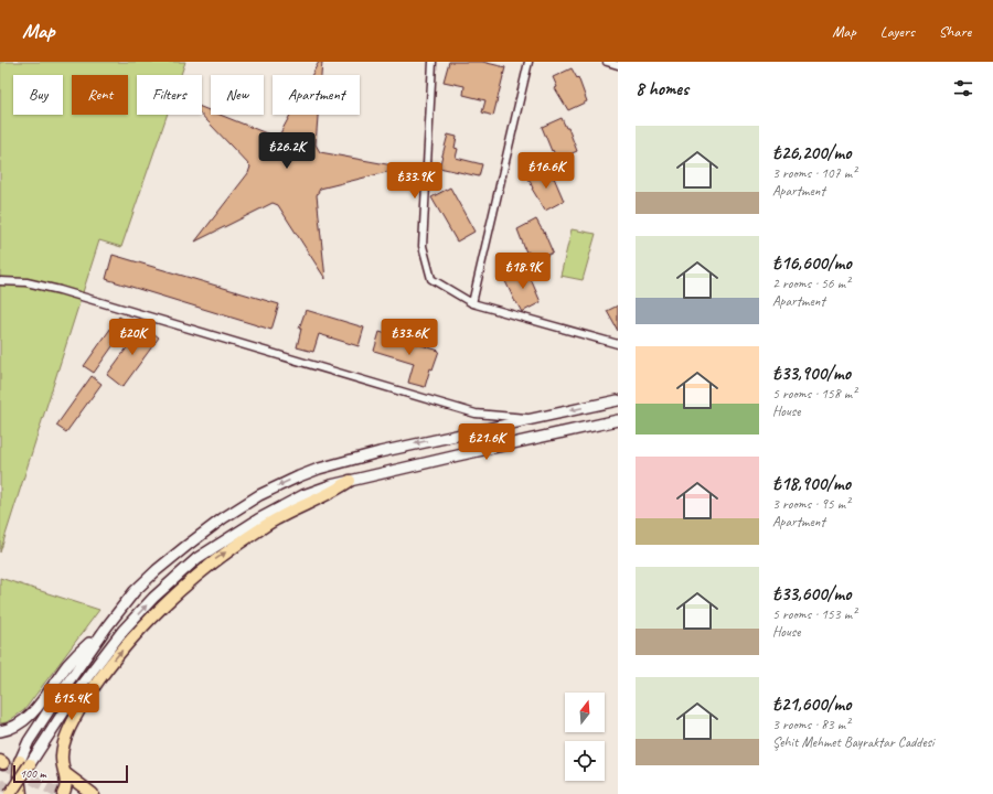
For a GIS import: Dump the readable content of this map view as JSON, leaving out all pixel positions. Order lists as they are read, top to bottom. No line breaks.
{"scale_bar":"100 m","north":"top","page":{"header":"Map","nav":["Map","Layers","Share"],"heading":"8 homes","chip":["Buy","Rent","Filters","New","Apartment"],"list":[{"name":"₺26,200/mo","note":"3 rooms · 107 m² · Apartment"},{"name":"₺16,600/mo","note":"2 rooms · 56 m² · Apartment"},{"name":"₺33,900/mo","note":"5 rooms · 158 m² · House"},{"name":"₺18,900/mo","note":"3 rooms · 95 m² · Apartment"},{"name":"₺33,600/mo","note":"5 rooms · 153 m² · House"},{"name":"₺21,600/mo","note":"3 rooms · 83 m² · Şehit Mehmet Bayraktar Caddesi"}],"price":["₺26.2K","₺16.6K","₺33.9K","₺18.9K","₺20K","₺33.6K","₺21.6K","₺15.4K"],"scale":"100 m"}}
